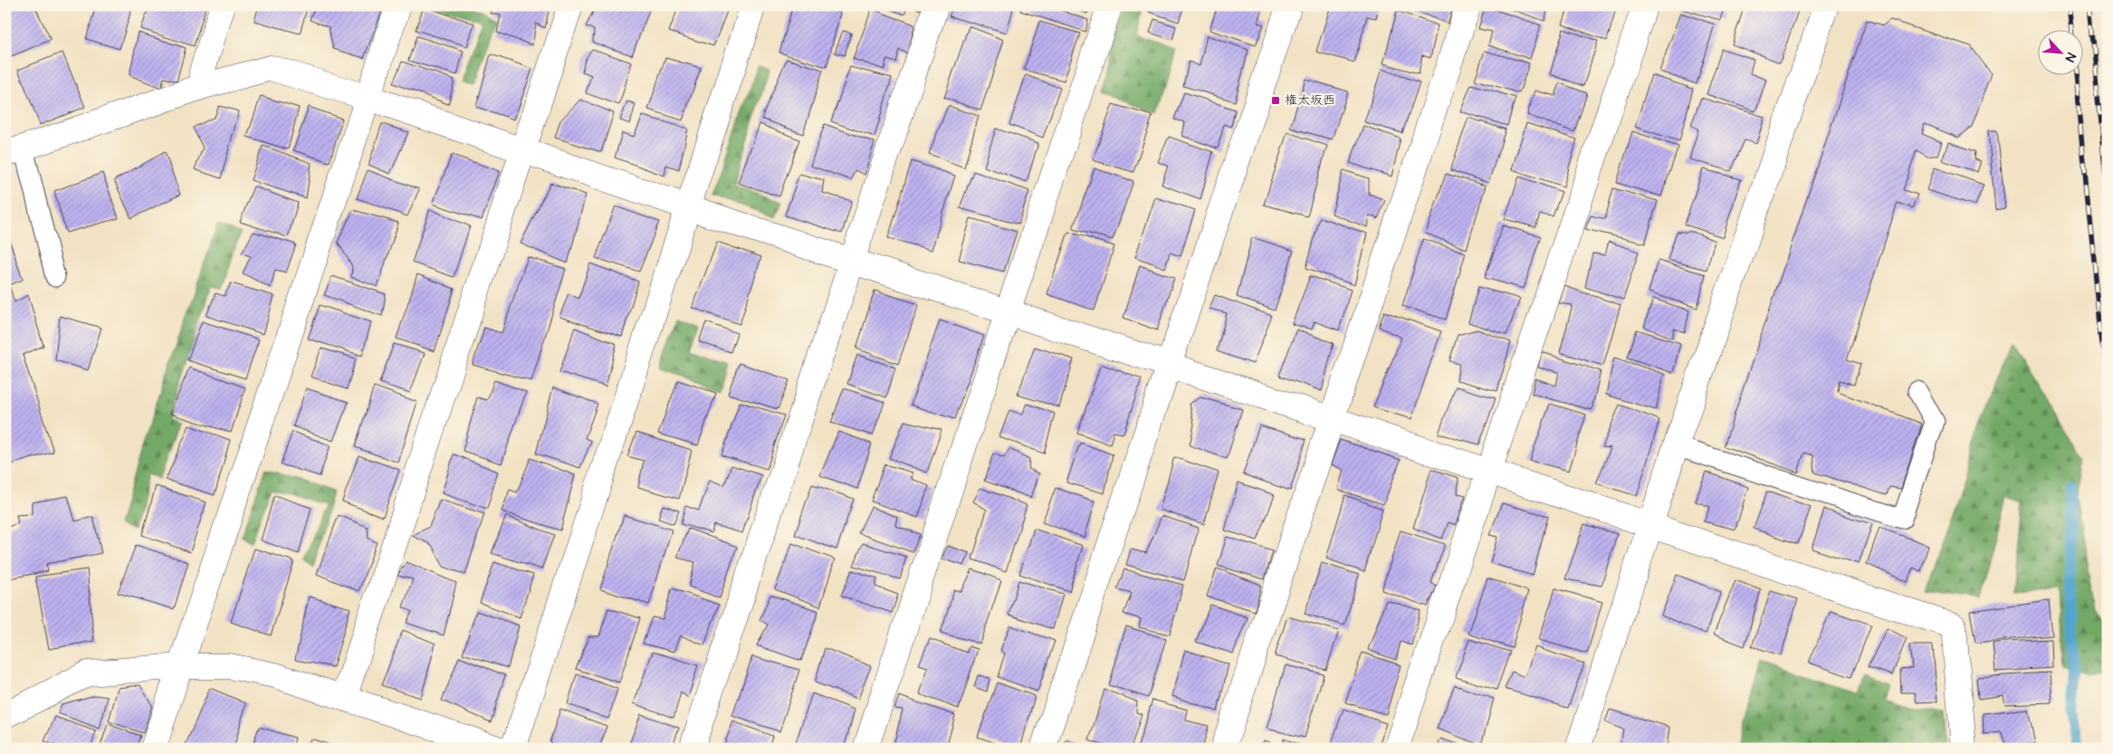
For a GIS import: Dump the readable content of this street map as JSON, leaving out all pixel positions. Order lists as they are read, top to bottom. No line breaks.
{"places":{"transit":["権太坂西"]},"north":"bottom right"}
